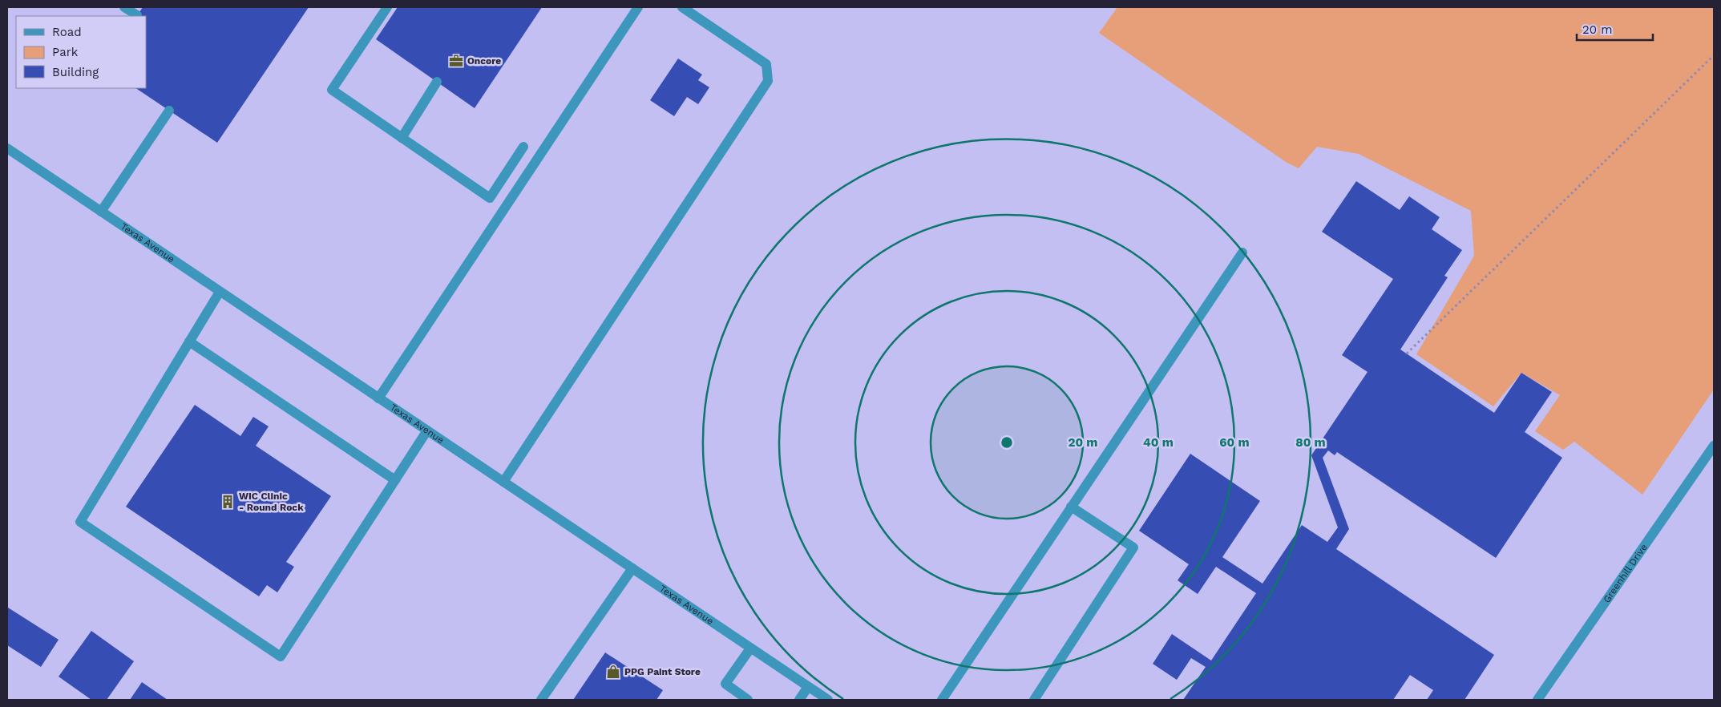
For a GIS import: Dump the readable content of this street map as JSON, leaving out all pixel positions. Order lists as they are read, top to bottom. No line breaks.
{"streets":{"street":["Texas Avenue","Greenhill Drive"]},"places":{"office":["Oncore"],"building":["WIC Clinic - Round Rock"],"shop":["PPG Paint Store"]},"legend":["Road","Park","Building"],"scale_bar":"20 m","rings":["20 m","40 m","60 m","80 m"]}
